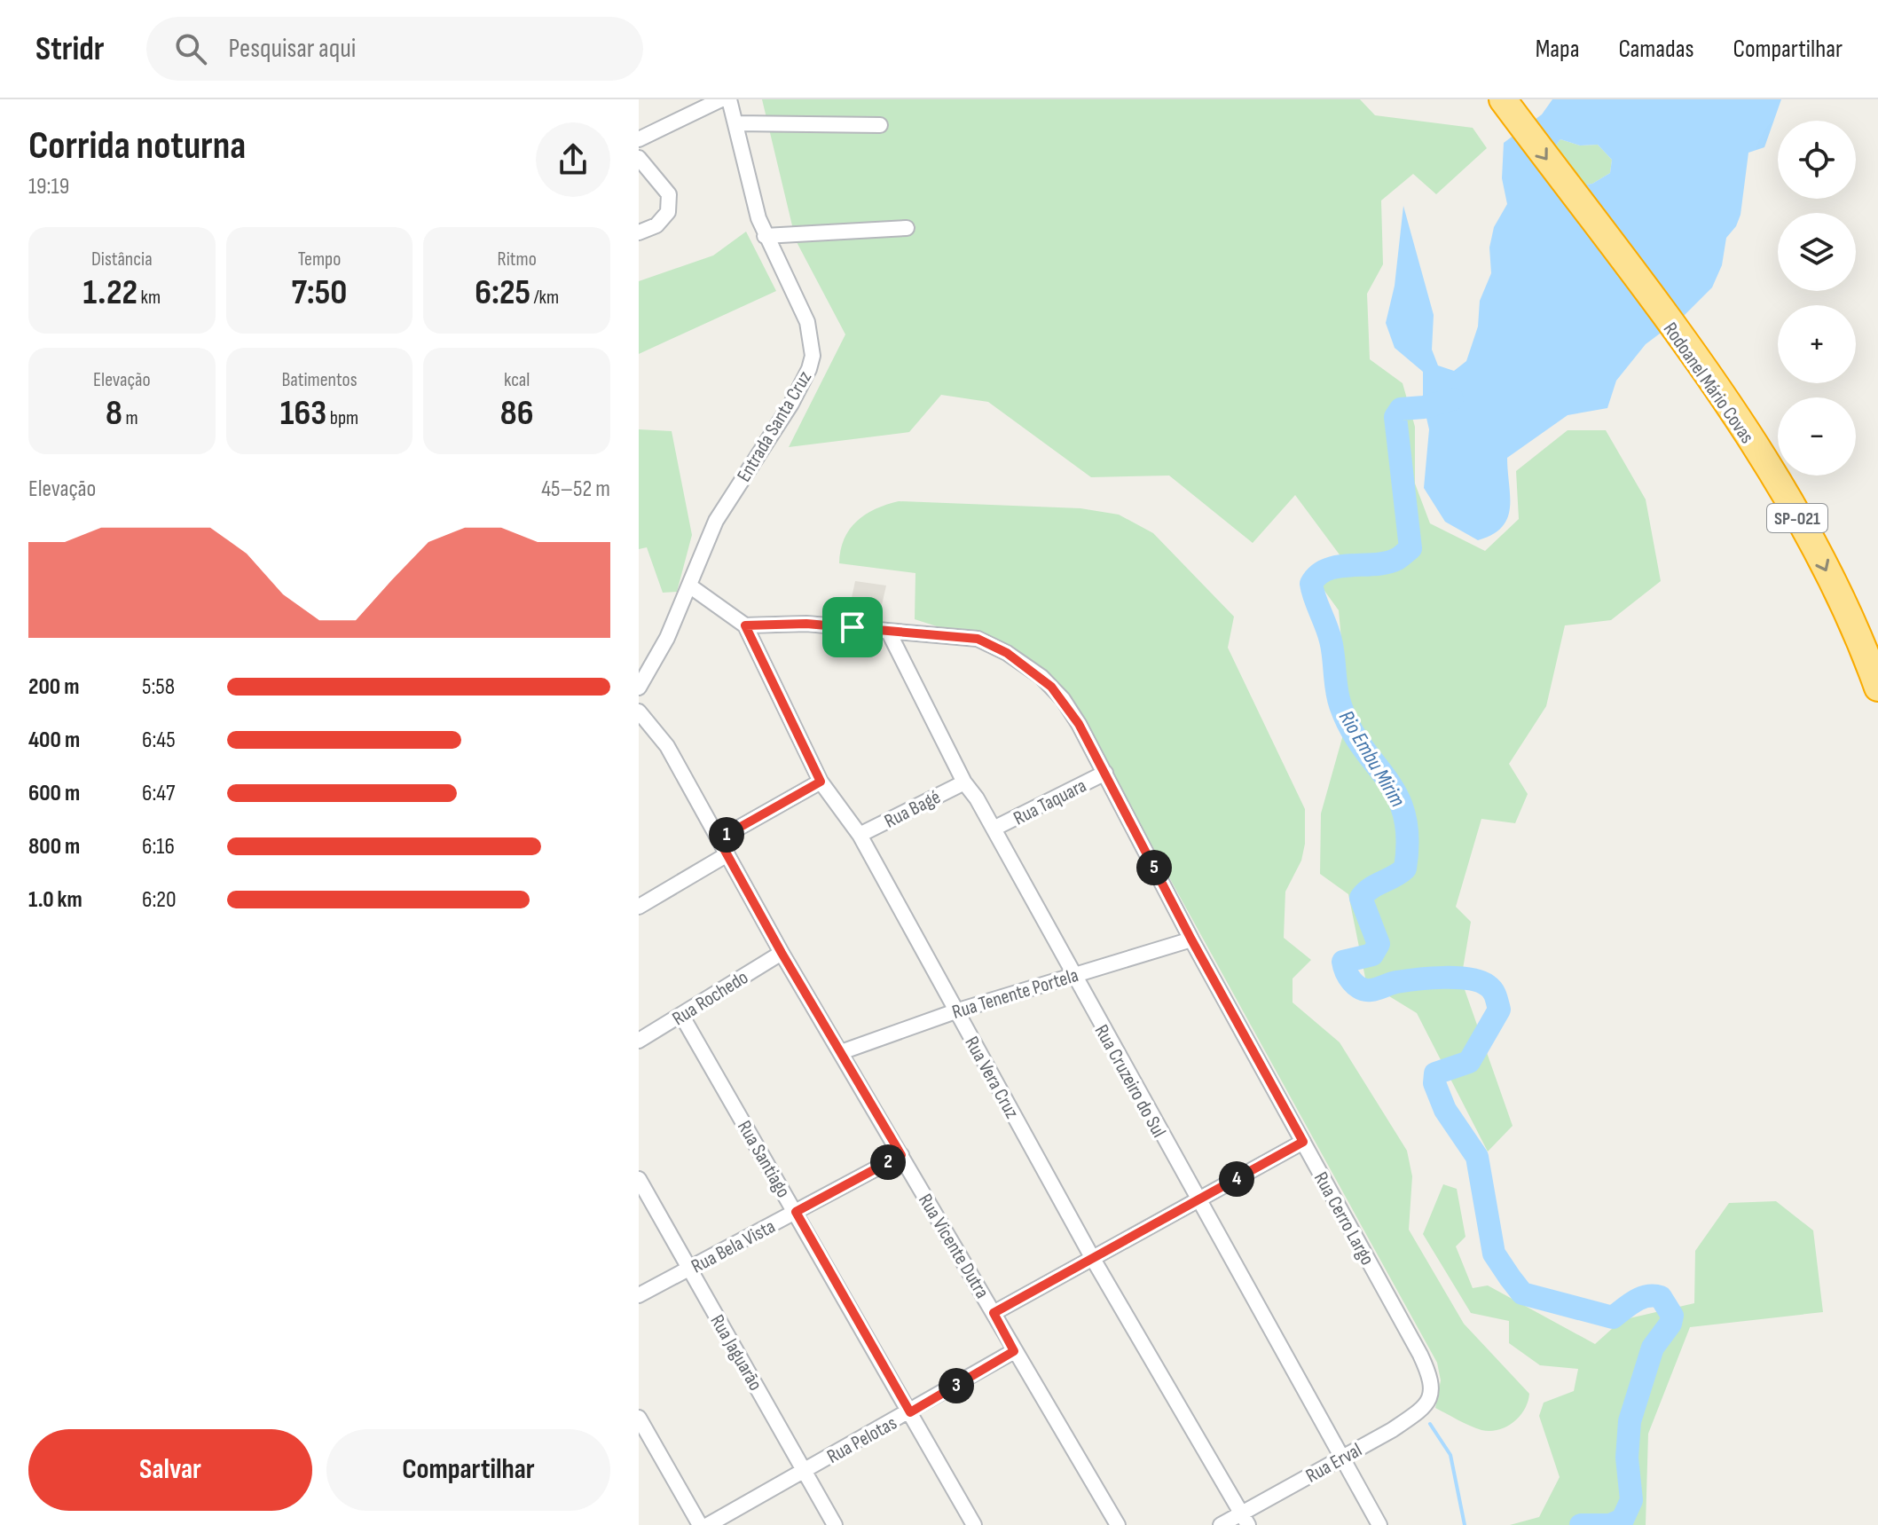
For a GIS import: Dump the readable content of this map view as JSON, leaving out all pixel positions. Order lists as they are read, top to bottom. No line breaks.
{"streets":{"highway":["Rodoanel Mário Covas","SP-021"],"street":["Entrada Santa Cruz","Rua Taquara","Rua Bagé","Rua Tenente Portela","Rua Rochedo","Rua Vera Cruz","Rua Cruzeiro do Sul","Rua Santiago","Rua Cerro Largo","Rua Bela Vista","Rua Vicente Dutra","Rua Jaguarão","Rua Pelotas","Rua Erval"]},"crossings":[["Rua Taquara","Rua Cruzeiro do Sul"],["Rua Taquara","Rua Cerro Largo"],["Rua Bagé","Rua Vera Cruz"],["Rua Bagé","Rua Cruzeiro do Sul"],["Rua Tenente Portela","Rua Vera Cruz"],["Rua Tenente Portela","Rua Cruzeiro do Sul"],["Rua Tenente Portela","Rua Cerro Largo"],["Rua Tenente Portela","Rua Vicente Dutra"],["Rua Rochedo","Rua Santiago"],["Rua Rochedo","Rua Vicente Dutra"],["Rua Vera Cruz","Rua Cerro Largo"],["Rua Vera Cruz","Rua Erval"],["Rua Cruzeiro do Sul","Rua Cerro Largo"],["Rua Cruzeiro do Sul","Rua Erval"],["Rua Santiago","Rua Bela Vista"],["Rua Santiago","Rua Pelotas"],["Rua Cerro Largo","Rua Erval"],["Rua Bela Vista","Rua Vicente Dutra"],["Rua Bela Vista","Rua Jaguarão"],["Rua Vicente Dutra","Rua Pelotas"],["Rua Jaguarão","Rua Pelotas"]],"one_way":["Rodoanel Mário Covas"],"water":["Rio Embu Mirim"],"page":{"header":"Stridr","search":"Pesquisar aqui","nav":["Mapa","Camadas","Compartilhar"],"heading":["Corrida noturna","19:19"],"map_buttons":["+","−"],"stats":[["Distância","1.22 km"],["Tempo","7:50"],["Ritmo","6:25 /km"],["Elevação","8 m"],["Batimentos","163 bpm"],["kcal","86"]],"chart":["Elevação","45–52 m"],"list":[{"name":"200 m","note":"5:58"},{"name":"400 m","note":"6:45"},{"name":"600 m","note":"6:47"},{"name":"800 m","note":"6:16"},{"name":"1.0 km","note":"6:20"}],"pins":["1","5","2","4","3"],"buttons":["Salvar","Compartilhar"]}}
